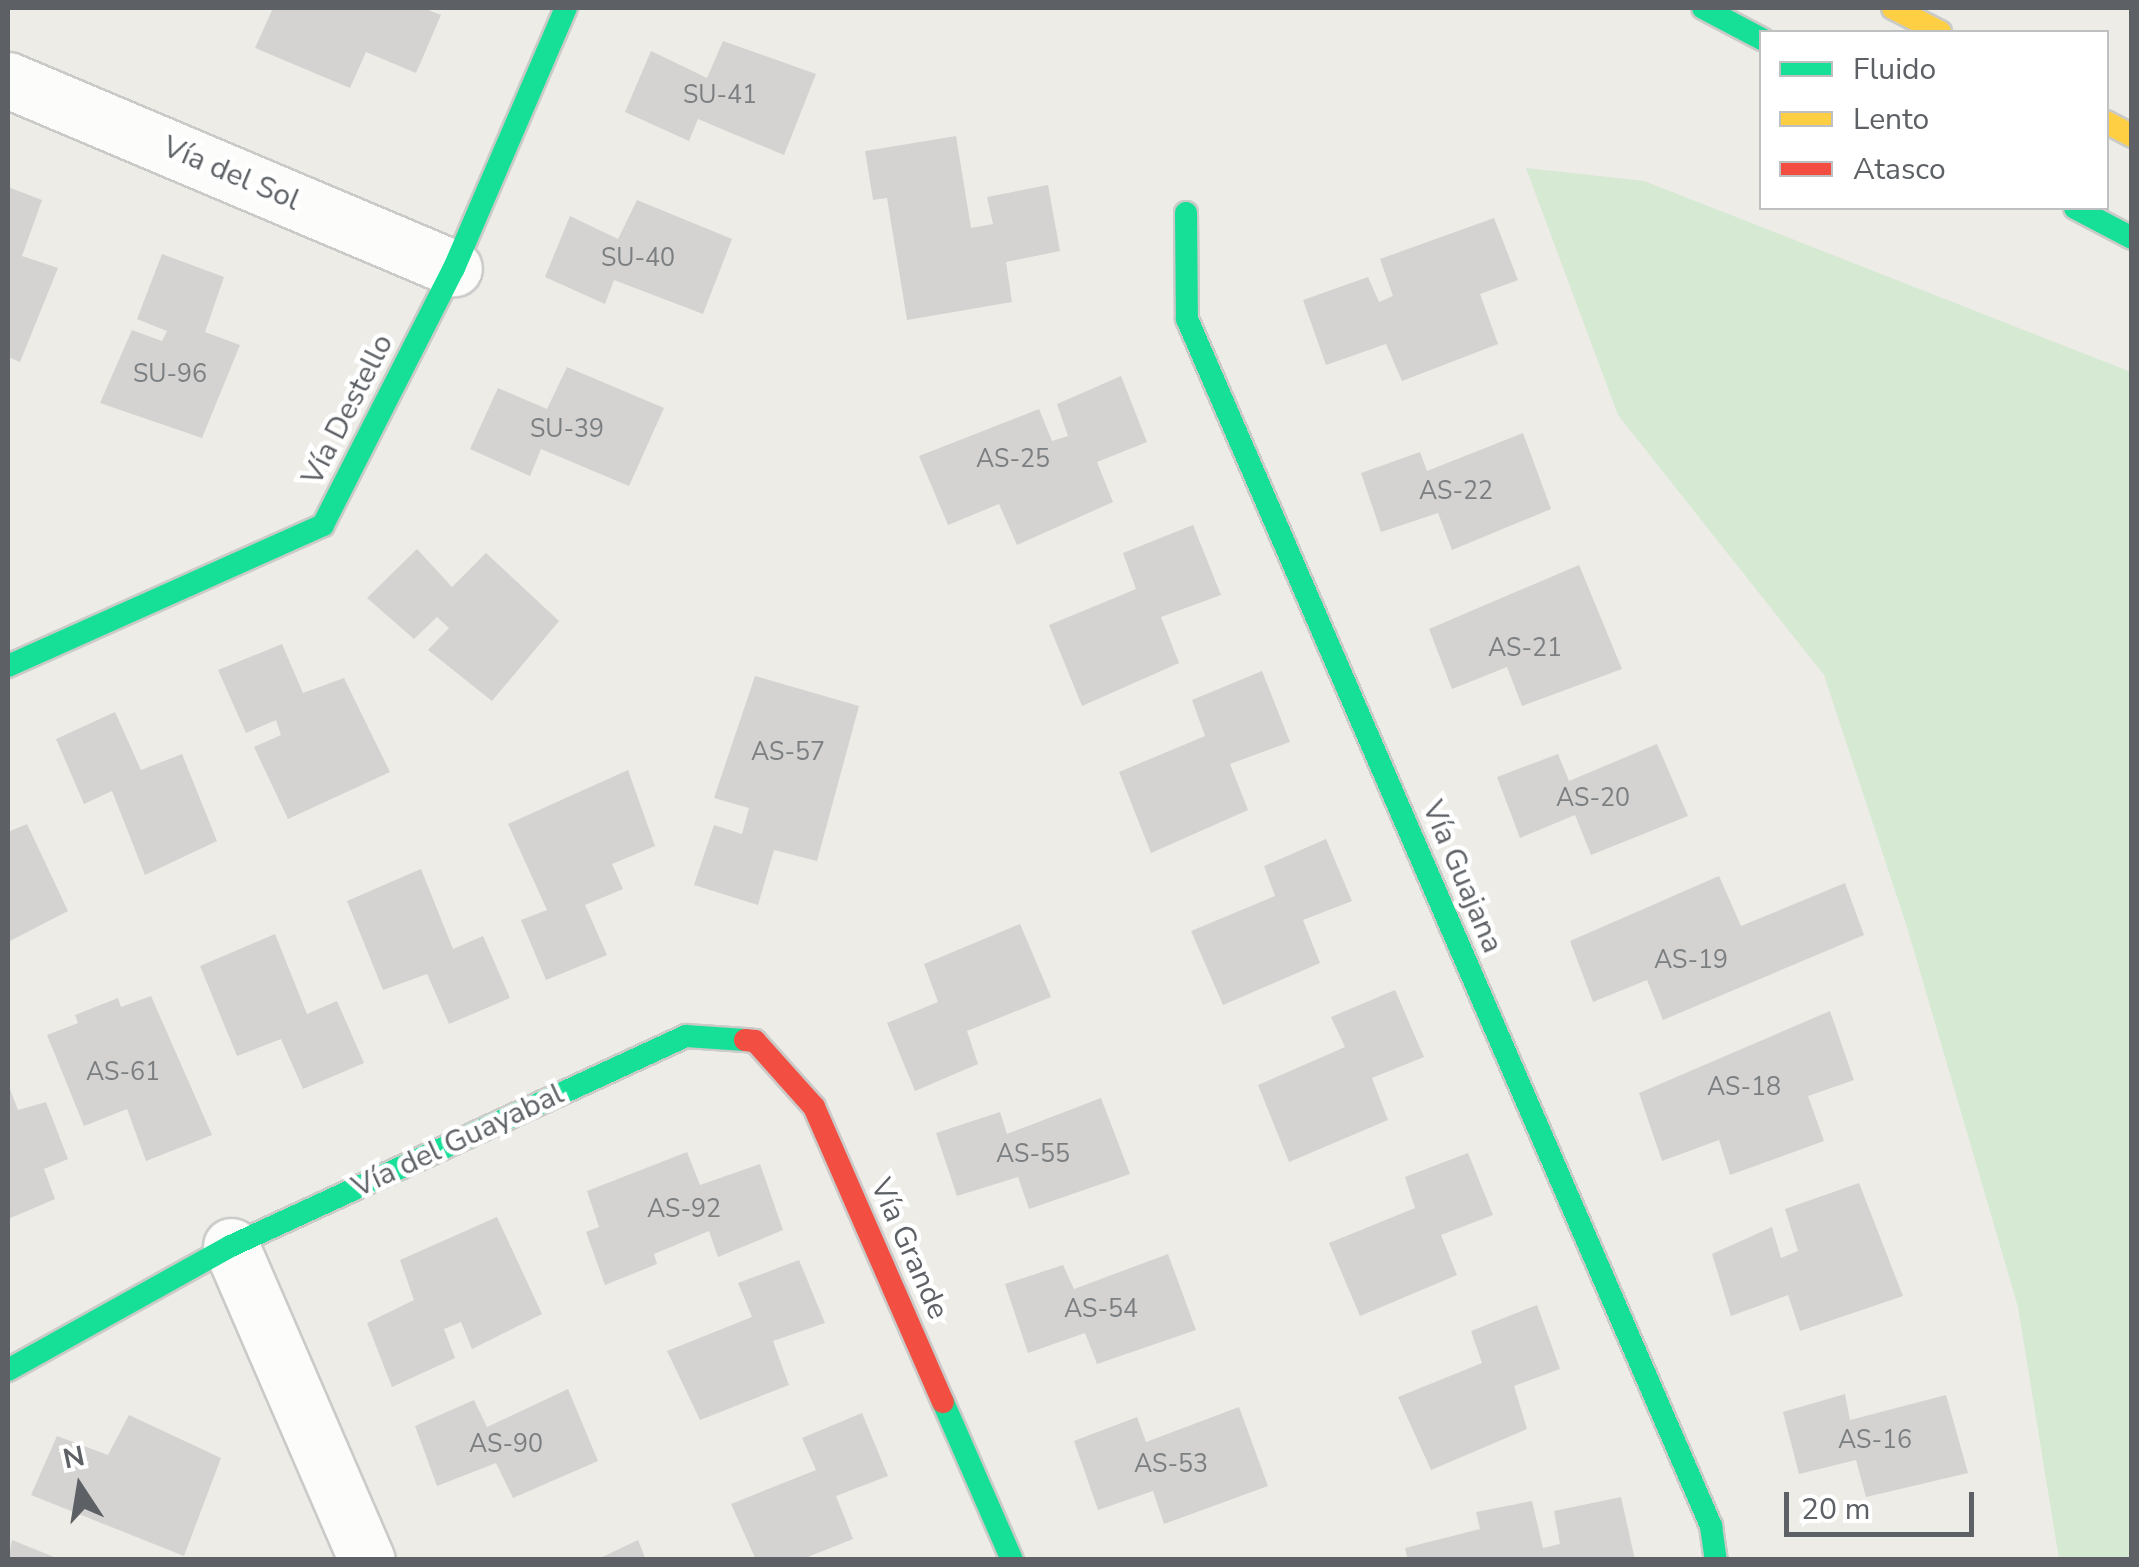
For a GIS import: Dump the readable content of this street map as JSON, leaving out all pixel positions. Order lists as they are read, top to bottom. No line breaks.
{"streets":{"street":["Vía del Sol","Vía Destello","Vía Guajana","Vía del Guayabal","Vía Grande"]},"crossings":[["Vía del Sol","Vía Destello"],["Vía del Guayabal","Vía Grande"]],"house_numbers":["SU-41","SU-40","SU-96","SU-39","AS-25","AS-22","AS-21","AS-57","AS-20","AS-19","AS-61","AS-18","AS-55","AS-92","AS-54","AS-16","AS-90","AS-53"],"legend":["Fluido","Lento","Atasco"],"scale_bar":"20 m","north":"top"}
